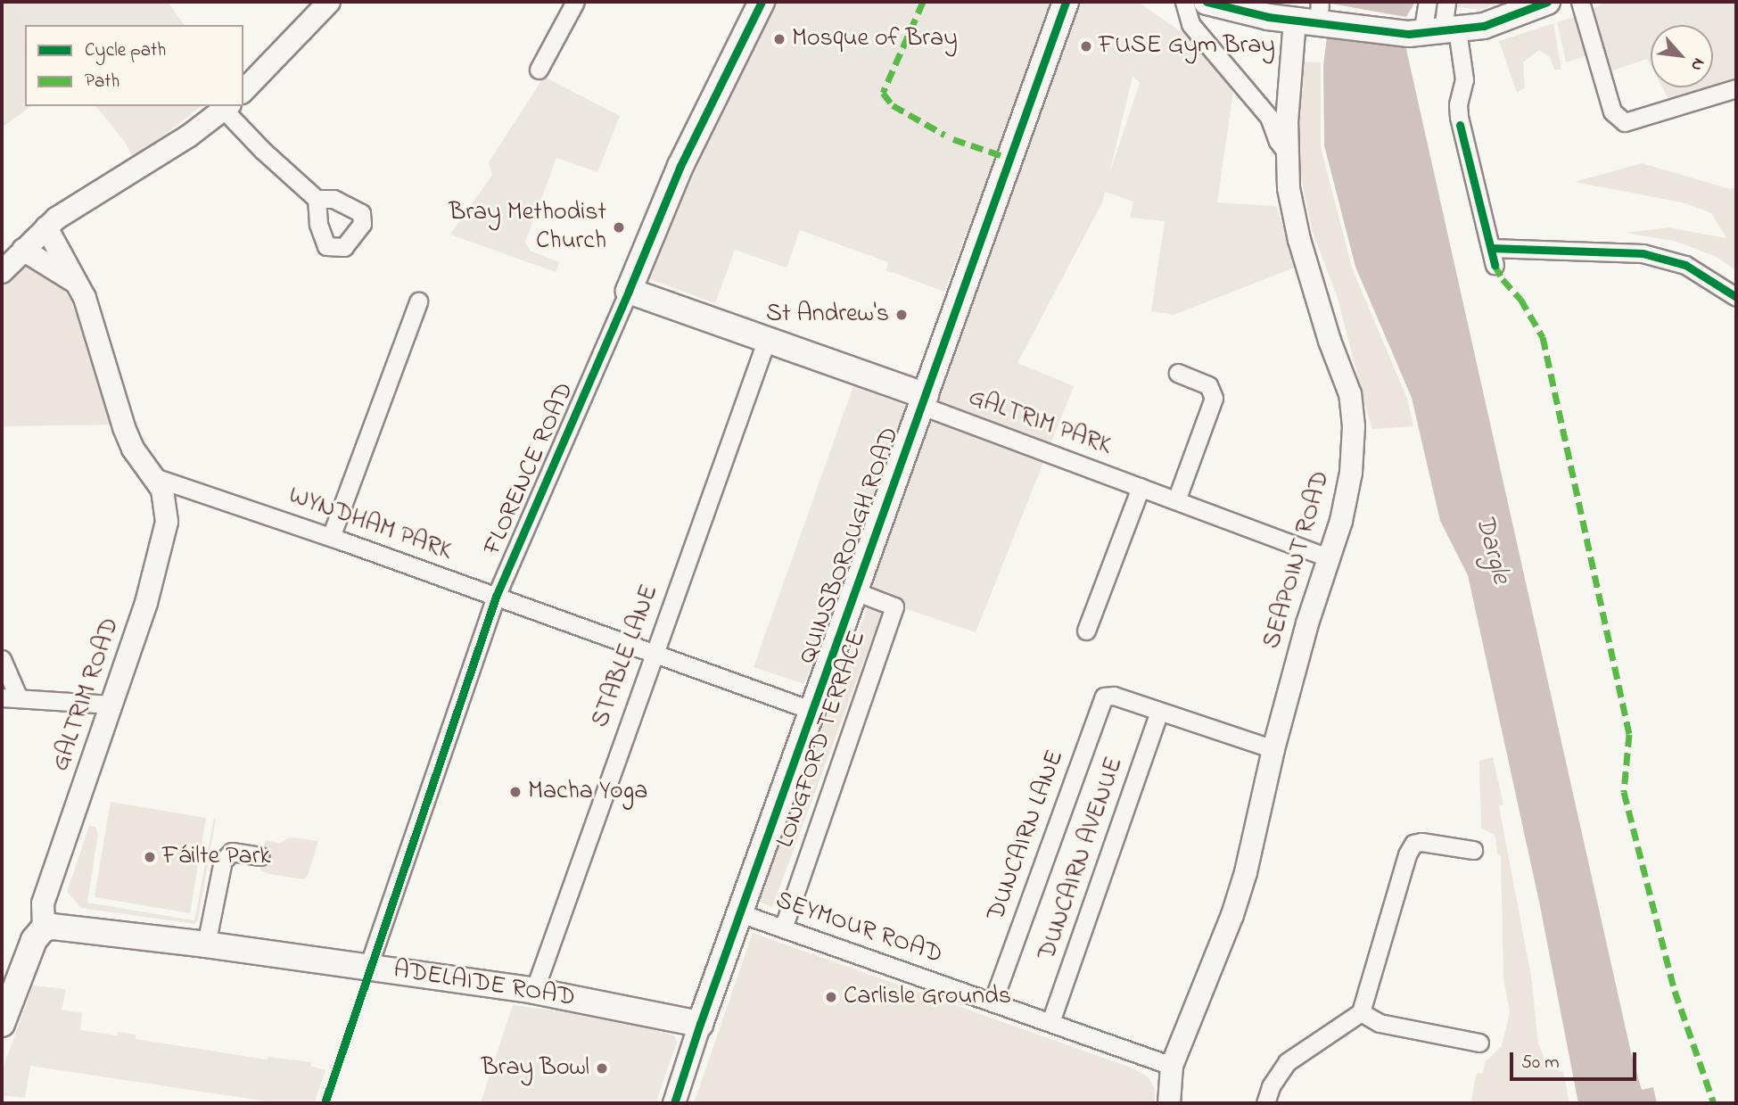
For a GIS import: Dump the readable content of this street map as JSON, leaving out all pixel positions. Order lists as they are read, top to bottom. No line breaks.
{"streets":{"main road":["FLORENCE ROAD","QUINSBOROUGH ROAD","ADELAIDE ROAD"],"street":["GALTRIM PARK","WYNDHAM PARK","SEAPOINT ROAD","STABLE LANE","GALTRIM ROAD","LONGFORD TERRACE","DUNCAIRN LANE","DUNCAIRN AVENUE","SEYMOUR ROAD"]},"crossings":[["GALTRIM PARK","QUINSBOROUGH ROAD"],["GALTRIM PARK","SEAPOINT ROAD"],["FLORENCE ROAD","WYNDHAM PARK"],["FLORENCE ROAD","ADELAIDE ROAD"],["WYNDHAM PARK","QUINSBOROUGH ROAD"],["WYNDHAM PARK","STABLE LANE"],["WYNDHAM PARK","GALTRIM ROAD"],["QUINSBOROUGH ROAD","LONGFORD TERRACE"],["QUINSBOROUGH ROAD","SEYMOUR ROAD"],["QUINSBOROUGH ROAD","ADELAIDE ROAD"],["SEAPOINT ROAD","SEYMOUR ROAD"],["STABLE LANE","ADELAIDE ROAD"],["GALTRIM ROAD","ADELAIDE ROAD"],["LONGFORD TERRACE","SEYMOUR ROAD"],["DUNCAIRN LANE","DUNCAIRN AVENUE"],["DUNCAIRN LANE","SEYMOUR ROAD"],["DUNCAIRN AVENUE","SEYMOUR ROAD"]],"water":["Dargle"],"places":["Mosque of Bray","FUSE Gym Bray","Bray Methodist Church","St Andrew's","Macha Yoga","Fáilte Park","Carlisle Grounds","Bray Bowl"],"legend":["Cycle path","Path"],"scale_bar":"50 m","north":"bottom right"}
